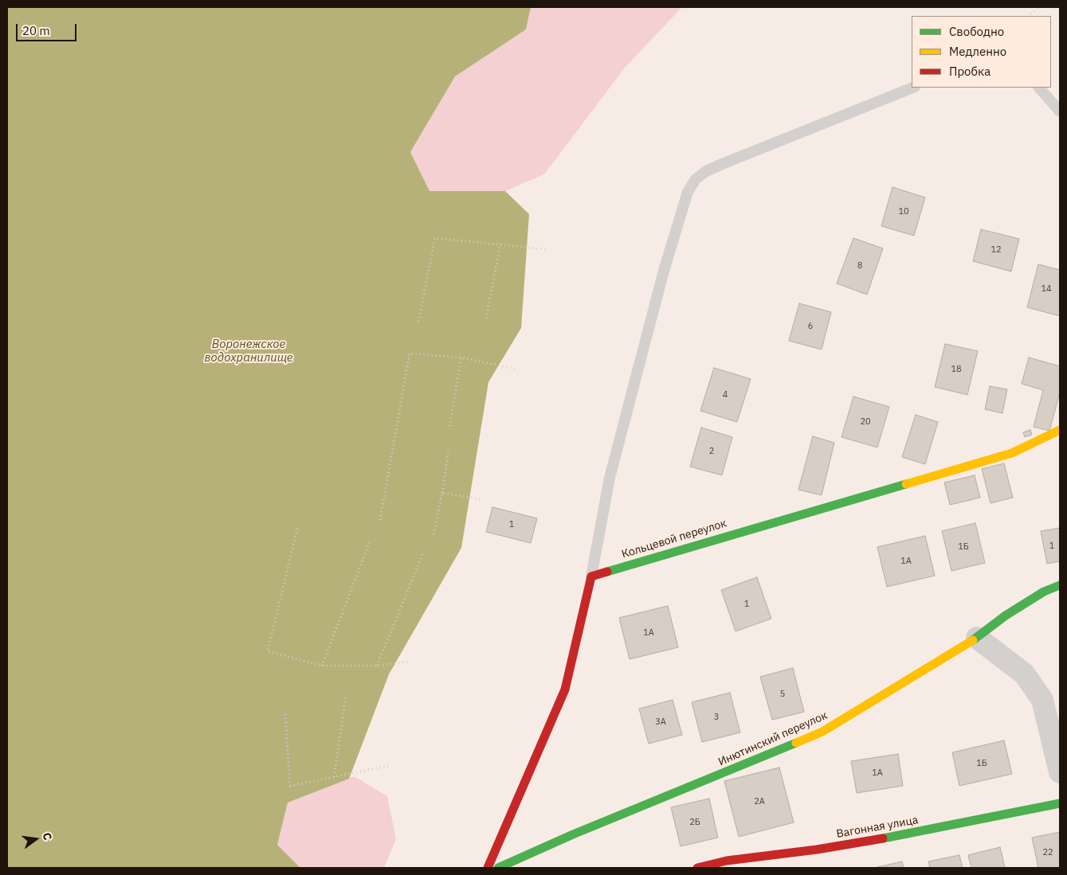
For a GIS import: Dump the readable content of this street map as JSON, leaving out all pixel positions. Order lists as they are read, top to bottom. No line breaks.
{"streets":{"street":["Кольцевой переулок","Инютинский переулок","Вагонная улица"]},"water":["Воронежское водохранилище"],"house_numbers":["10","12","8","14","6","18","4","20","2","1","1","1Б","1А","1","1А","5","3","3А","1Б","1А","2А","2Б","22"],"legend":["Свободно","Медленно","Пробка"],"scale_bar":"20 m","north":"right"}
